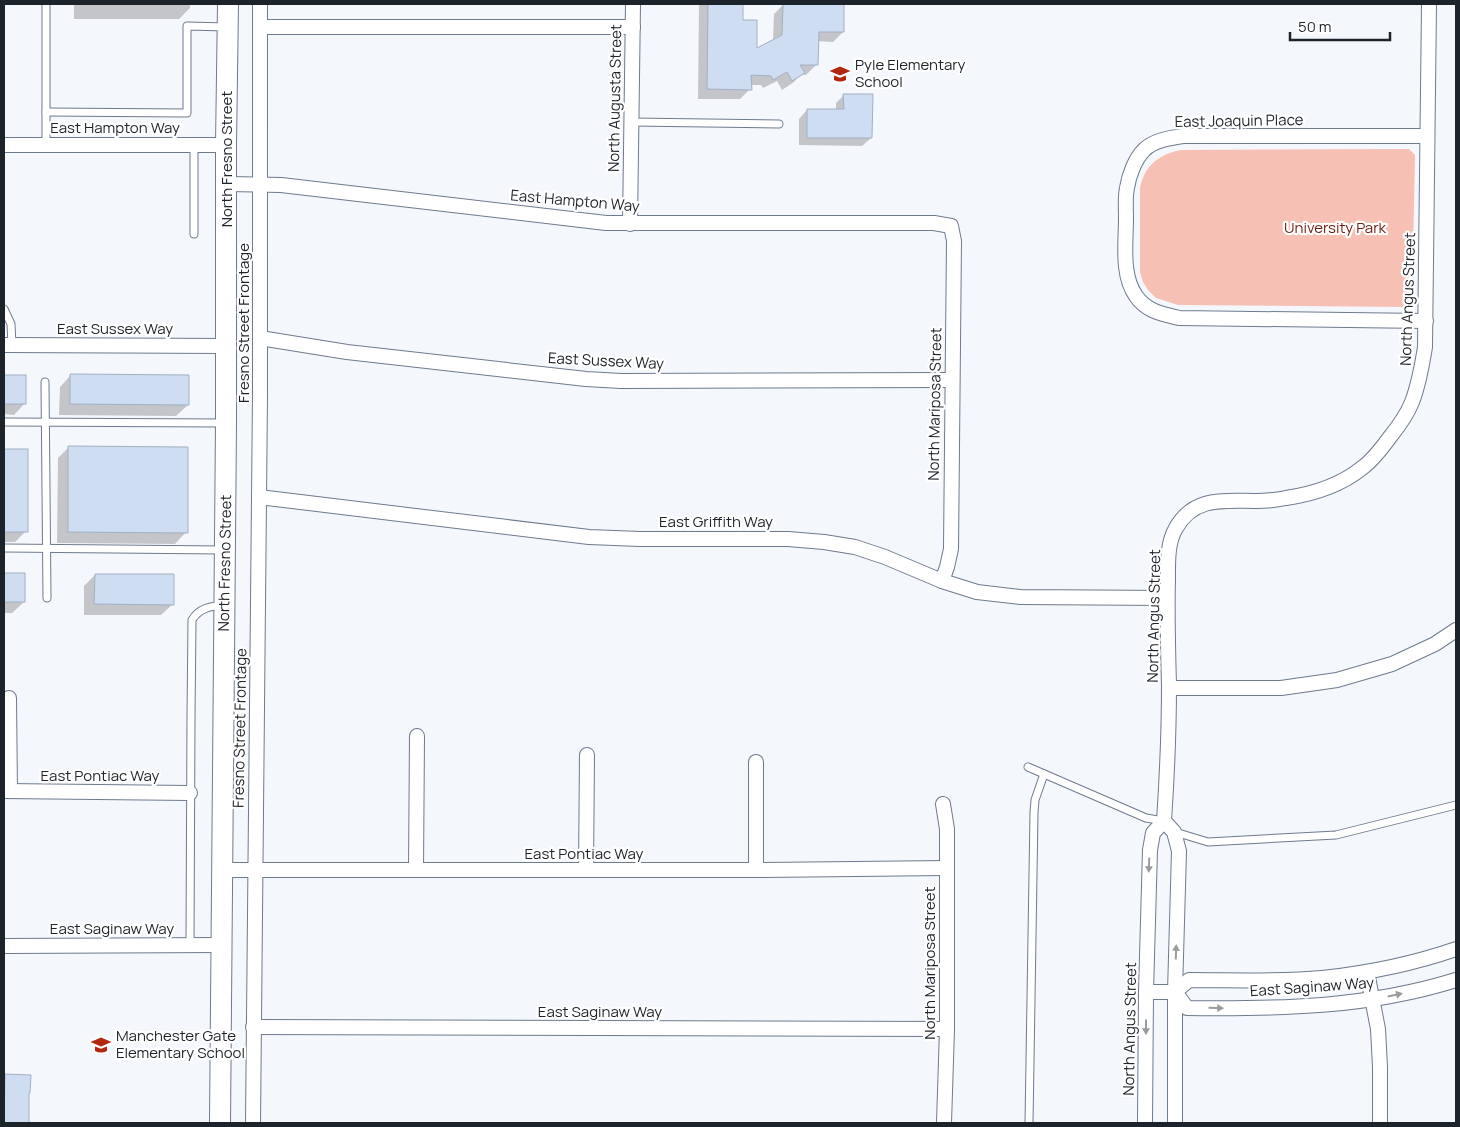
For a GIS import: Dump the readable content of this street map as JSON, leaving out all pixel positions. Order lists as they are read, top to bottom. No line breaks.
{"streets":{"main road":["North Fresno Street"],"street":["North Augusta Street","East Joaquin Place","East Hampton Way","North Angus Street","Fresno Street Frontage","East Sussex Way","North Mariposa Street","East Griffith Way","East Pontiac Way","East Saginaw Way"]},"crossings":[["North Augusta Street","East Hampton Way"],["East Joaquin Place","North Angus Street"],["East Hampton Way","North Fresno Street"],["East Hampton Way","Fresno Street Frontage"],["East Hampton Way","North Mariposa Street"],["North Fresno Street","East Sussex Way"],["North Fresno Street","East Pontiac Way"],["North Fresno Street","East Saginaw Way"],["North Angus Street","East Griffith Way"],["Fresno Street Frontage","East Sussex Way"],["Fresno Street Frontage","East Griffith Way"],["Fresno Street Frontage","East Pontiac Way"],["Fresno Street Frontage","East Saginaw Way"],["East Sussex Way","North Mariposa Street"],["North Mariposa Street","East Griffith Way"],["North Mariposa Street","East Pontiac Way"],["North Mariposa Street","East Saginaw Way"]],"parks":["University Park"],"places":{"school or university":["Pyle Elementary School","Manchester Gate Elementary School"]},"scale_bar":"50 m"}
